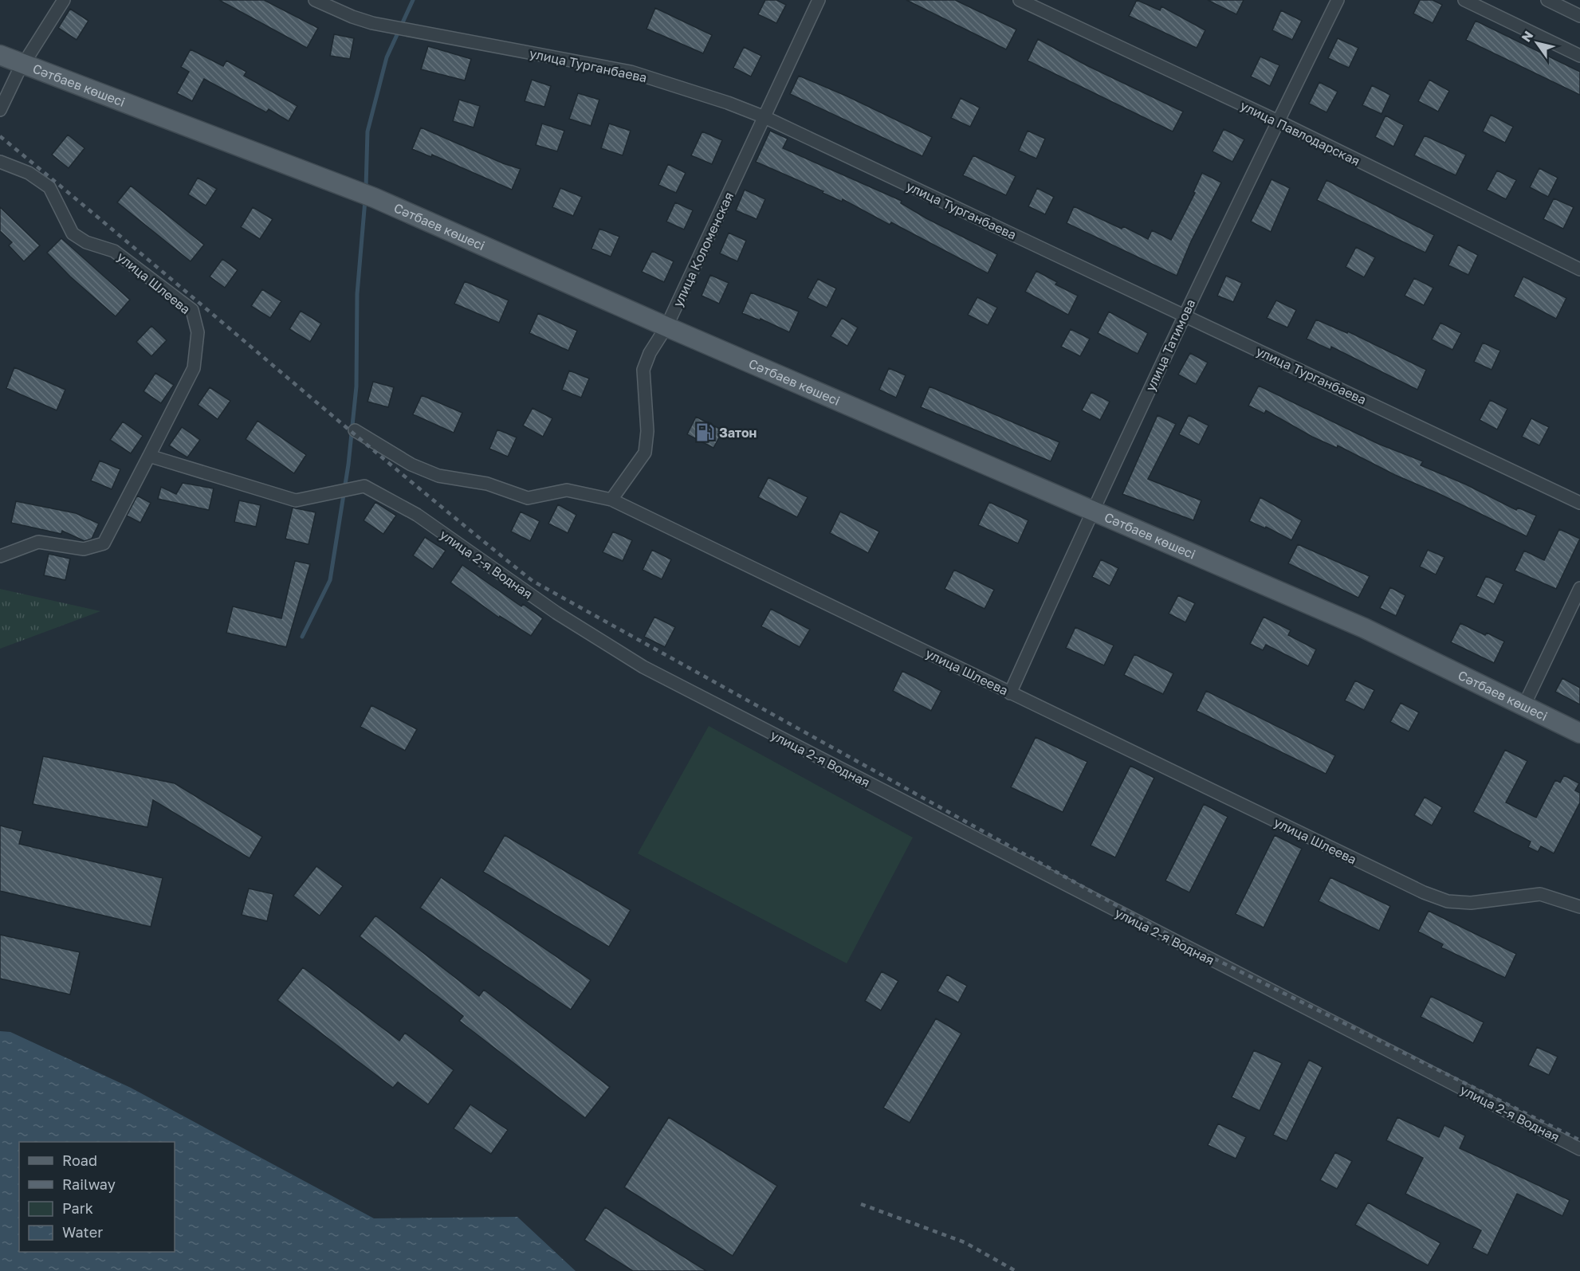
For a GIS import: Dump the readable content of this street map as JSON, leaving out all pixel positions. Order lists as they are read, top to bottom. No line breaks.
{"streets":{"main road":["Сәтбаев көшесі"],"street":["улица Турганбаева","улица Павлодарская","улица Коломенская","улица Шлеева","улица Татимова","улица 2-я Водная"]},"crossings":[["улица Турганбаева","улица Коломенская"],["улица Турганбаева","улица Татимова"],["Сәтбаев көшесі","улица Коломенская"],["Сәтбаев көшесі","улица Татимова"],["улица Павлодарская","улица Татимова"],["улица Коломенская","улица Шлеева"],["улица Шлеева","улица Татимова"],["улица Шлеева","улица 2-я Водная"]],"places":{"fuel station":["Затон"]},"legend":["Road","Railway","Park","Water"],"north":"top left"}
